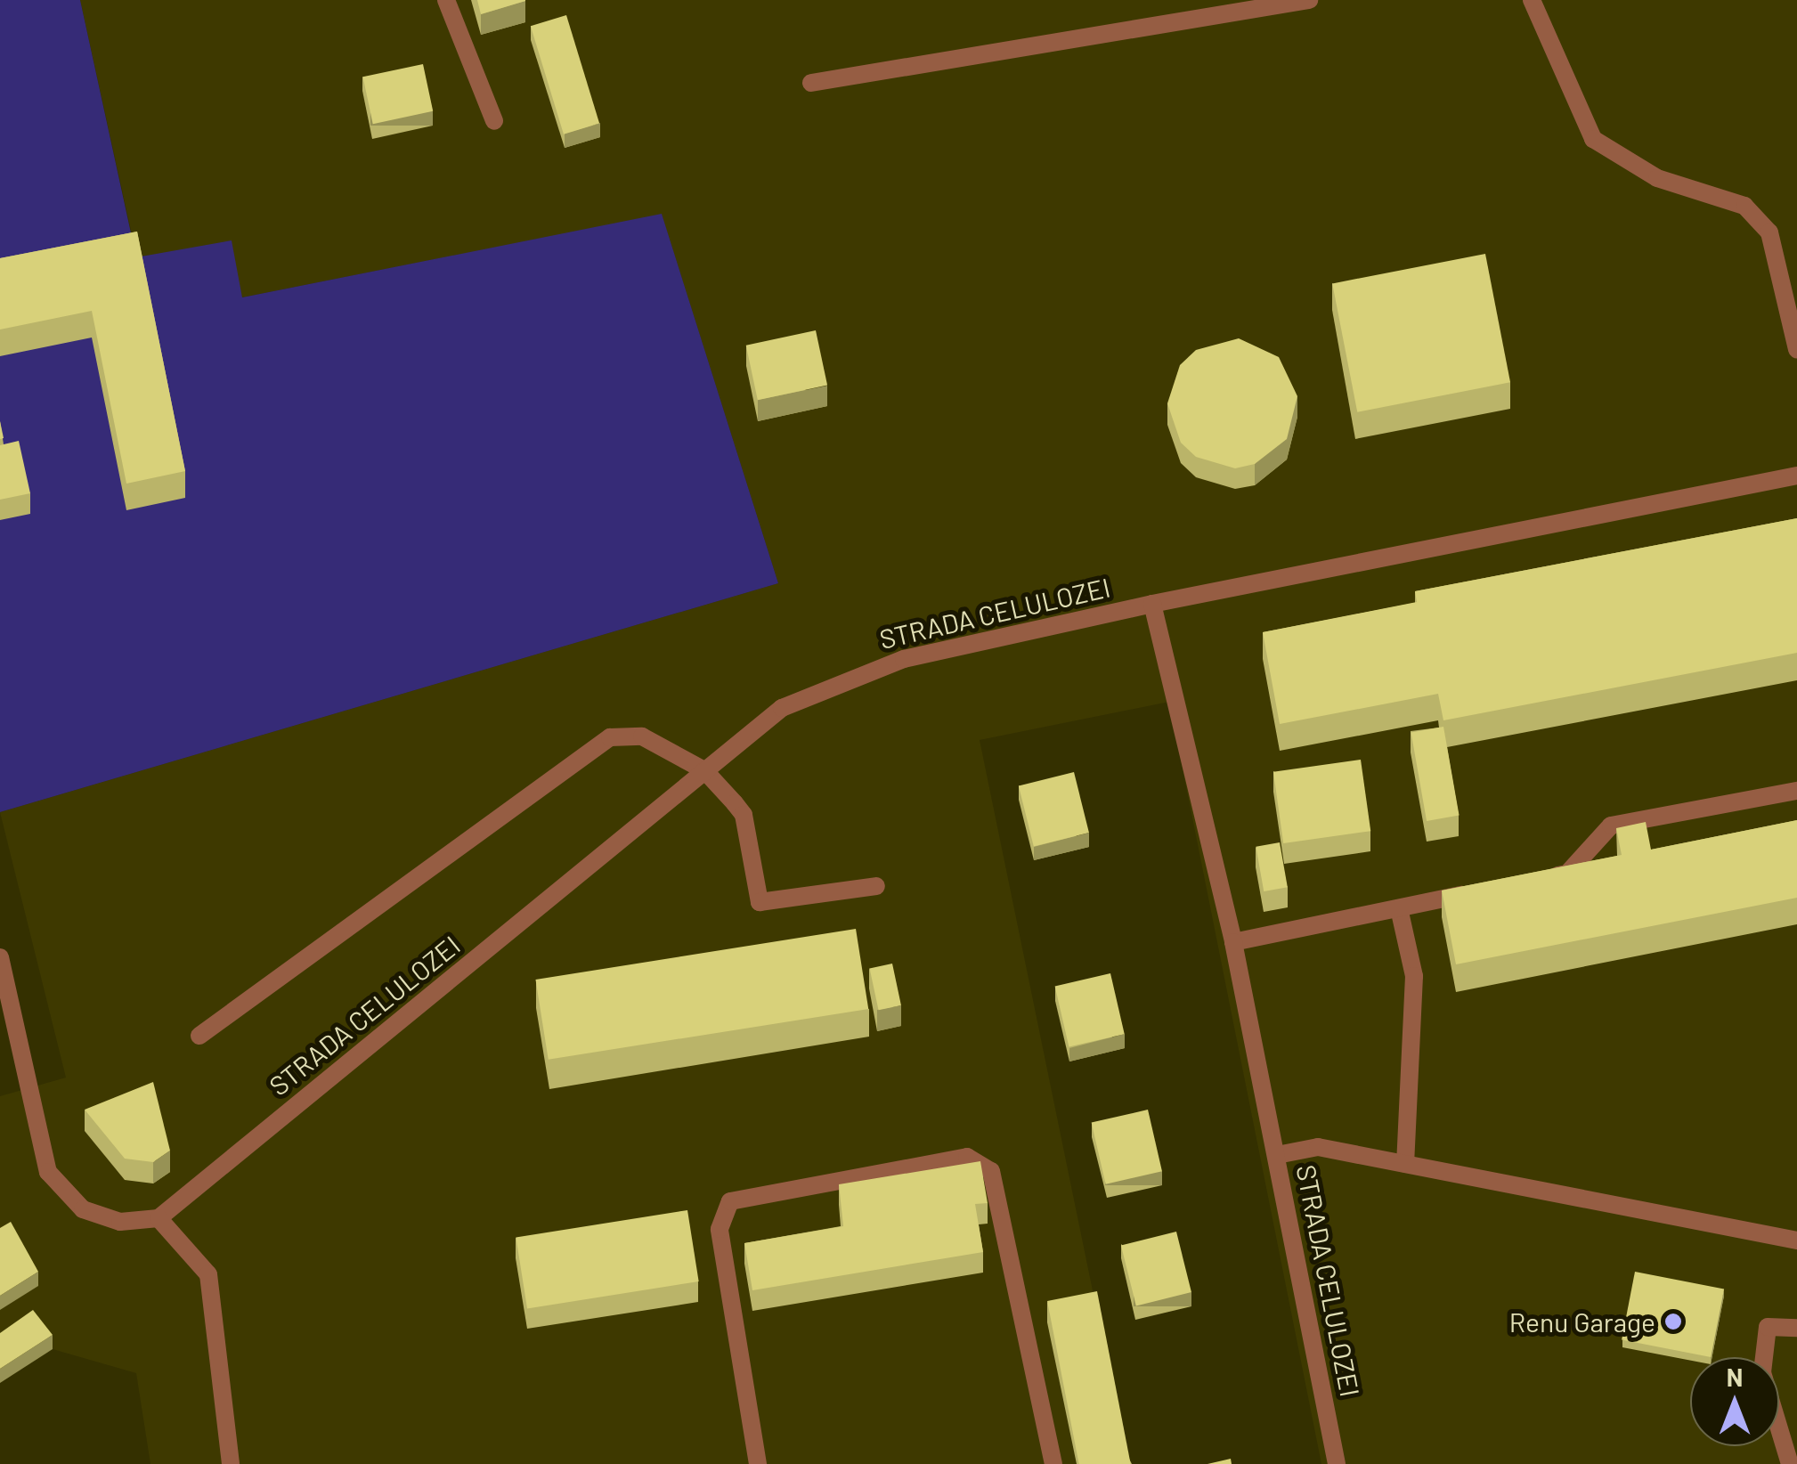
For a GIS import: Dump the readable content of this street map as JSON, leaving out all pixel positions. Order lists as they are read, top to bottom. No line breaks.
{"streets":{"lane":["STRADA CELULOZEI"]},"places":["Renu Garage"],"north":"top"}
